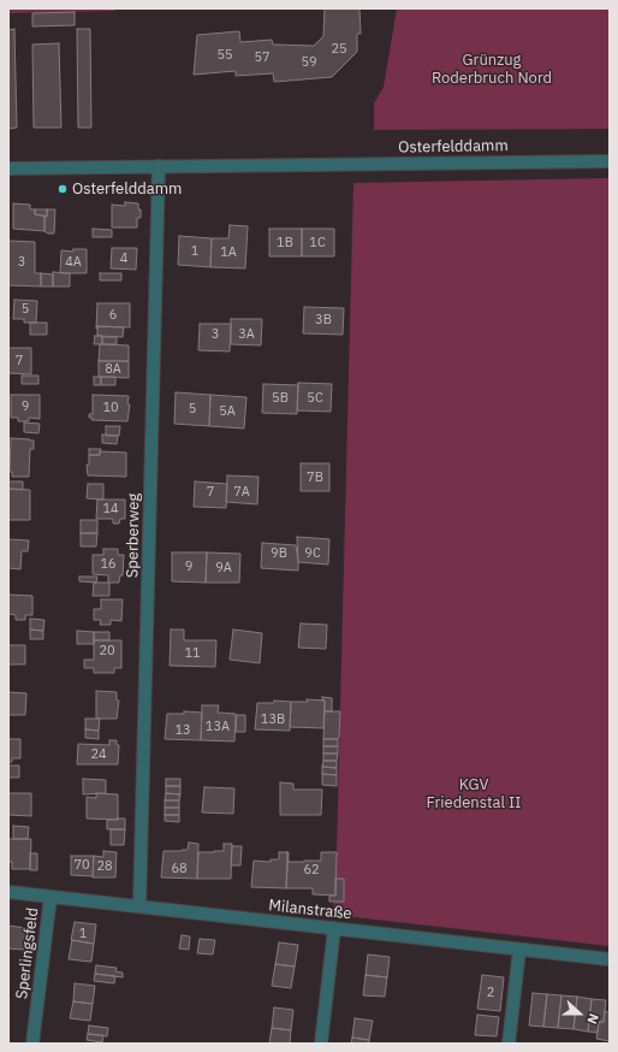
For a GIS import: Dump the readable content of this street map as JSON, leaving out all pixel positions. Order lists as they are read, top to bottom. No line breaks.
{"streets":{"street":["Osterfelddamm","Sperberweg","Milanstraße","Sperlingsfeld"]},"crossings":[["Osterfelddamm","Sperberweg"],["Sperberweg","Milanstraße"],["Milanstraße","Sperlingsfeld"]],"parks":["Grünzug Roderbruch Nord","KGV Friedenstal II"],"places":["Osterfelddamm"],"house_numbers":["25","55","57","59","1B","1C","1","1A","4","3","4A","5","6","3B","3","3A","7","8A","5B","5C","9","10","5","5A","7B","7","7A","14","9B","9C","16","9","9A","20","11","13B","13A","13","24","70","28","68","62","1","2"],"north":"right"}
